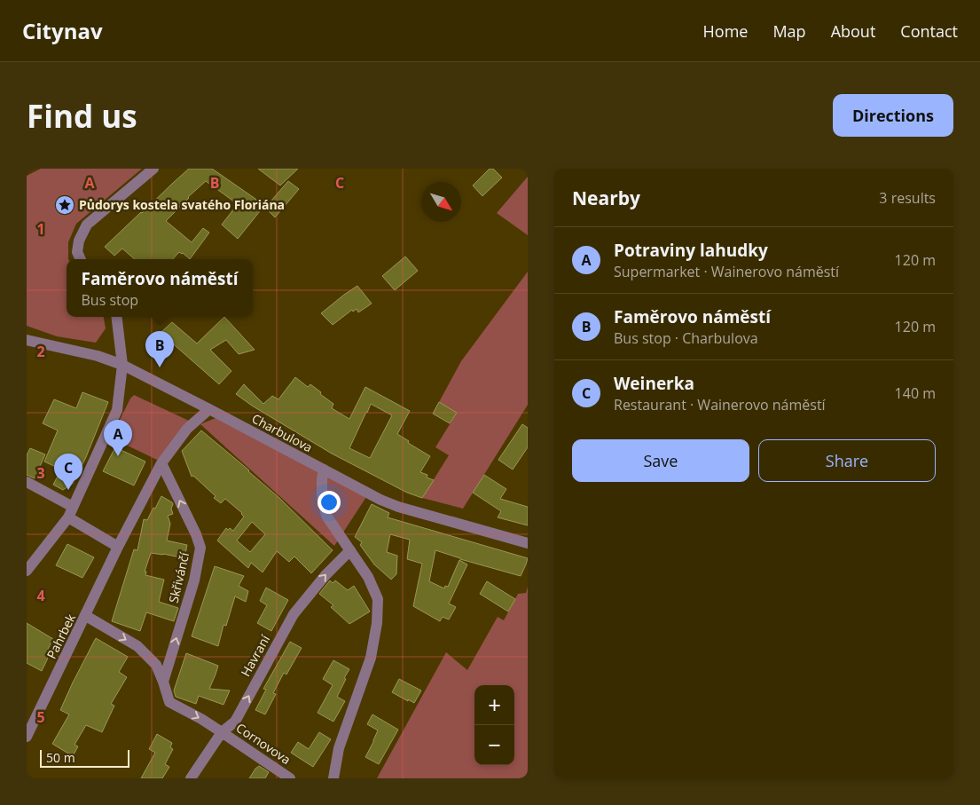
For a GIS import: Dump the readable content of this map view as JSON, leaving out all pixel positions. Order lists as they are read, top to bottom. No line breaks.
{"streets":{"street":["Charbulova","Skřivánčí","Pahrbek","Havraní","Cornovova"]},"crossings":[["Charbulova","Pahrbek"],["Skřivánčí","Pahrbek"],["Skřivánčí","Cornovova"],["Havraní","Cornovova"]],"one_way":["Skřivánčí","Havraní","Cornovova"],"places":{"place":["Půdorys kostela svatého Floriána"]},"scale_bar":"50 m","north":"bottom right","page":{"header":"Citynav","nav":["Home","Map","About","Contact"],"buttons":["Directions",["Save","Share"]],"title":"Find us","heading":["Nearby","3 results"],"list":[{"mark":"A","name":"Potraviny lahudky","note":"Supermarket · Wainerovo náměstí","value":"120 m"},{"mark":"B","name":"Faměrovo náměstí","note":"Bus stop · Charbulova","value":"120 m"},{"mark":"C","name":"Weinerka","note":"Restaurant · Wainerovo náměstí","value":"140 m"}],"popup":["Faměrovo náměstí","Bus stop"],"pins":["B","A","C"],"map_buttons":["+","−"],"scale":"50 m"},"grid":{"columns":["A","B","C"],"rows":["1","2","3","4","5"]}}
